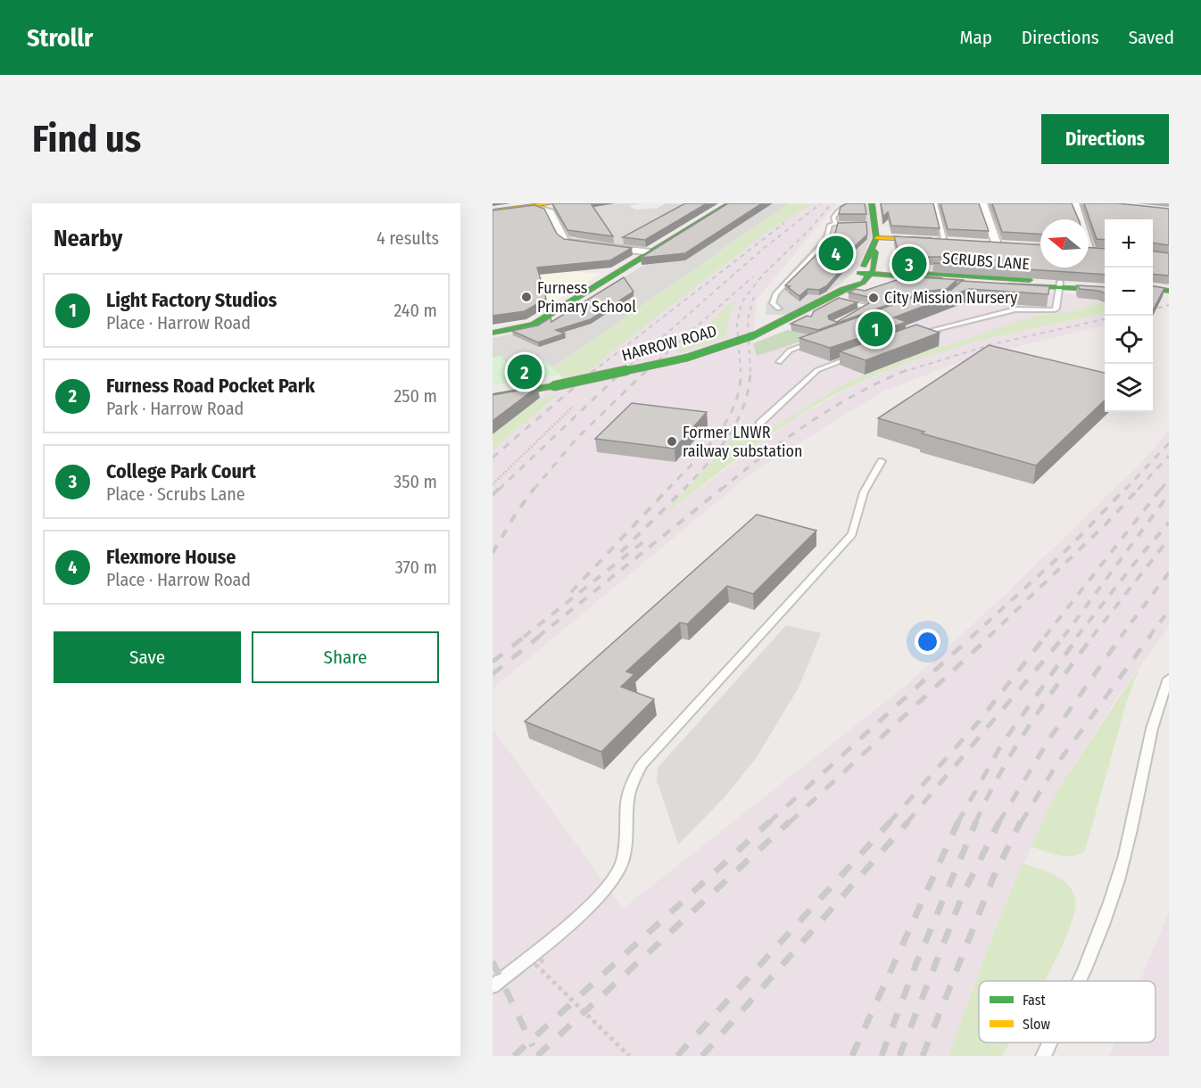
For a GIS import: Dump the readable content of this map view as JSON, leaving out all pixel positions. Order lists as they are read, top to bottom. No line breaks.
{"streets":{"main road":["SCRUBS LANE","HARROW ROAD"]},"crossings":[["SCRUBS LANE","HARROW ROAD"]],"places":["Furness Primary School","City Mission Nursery","Former LNWR railway substation"],"legend":["Fast","Slow"],"north":"left","page":{"header":"Strollr","nav":["Map","Directions","Saved"],"buttons":["Directions",["Save","Share"]],"title":"Find us","heading":["Nearby","4 results"],"map_buttons":["+","−"],"pins":["4","3","1","2"],"list":[{"mark":"1","name":"Light Factory Studios","note":"Place · Harrow Road","value":"240 m"},{"mark":"2","name":"Furness Road Pocket Park","note":"Park · Harrow Road","value":"250 m"},{"mark":"3","name":"College Park Court","note":"Place · Scrubs Lane","value":"350 m"},{"mark":"4","name":"Flexmore House","note":"Place · Harrow Road","value":"370 m"}]}}
